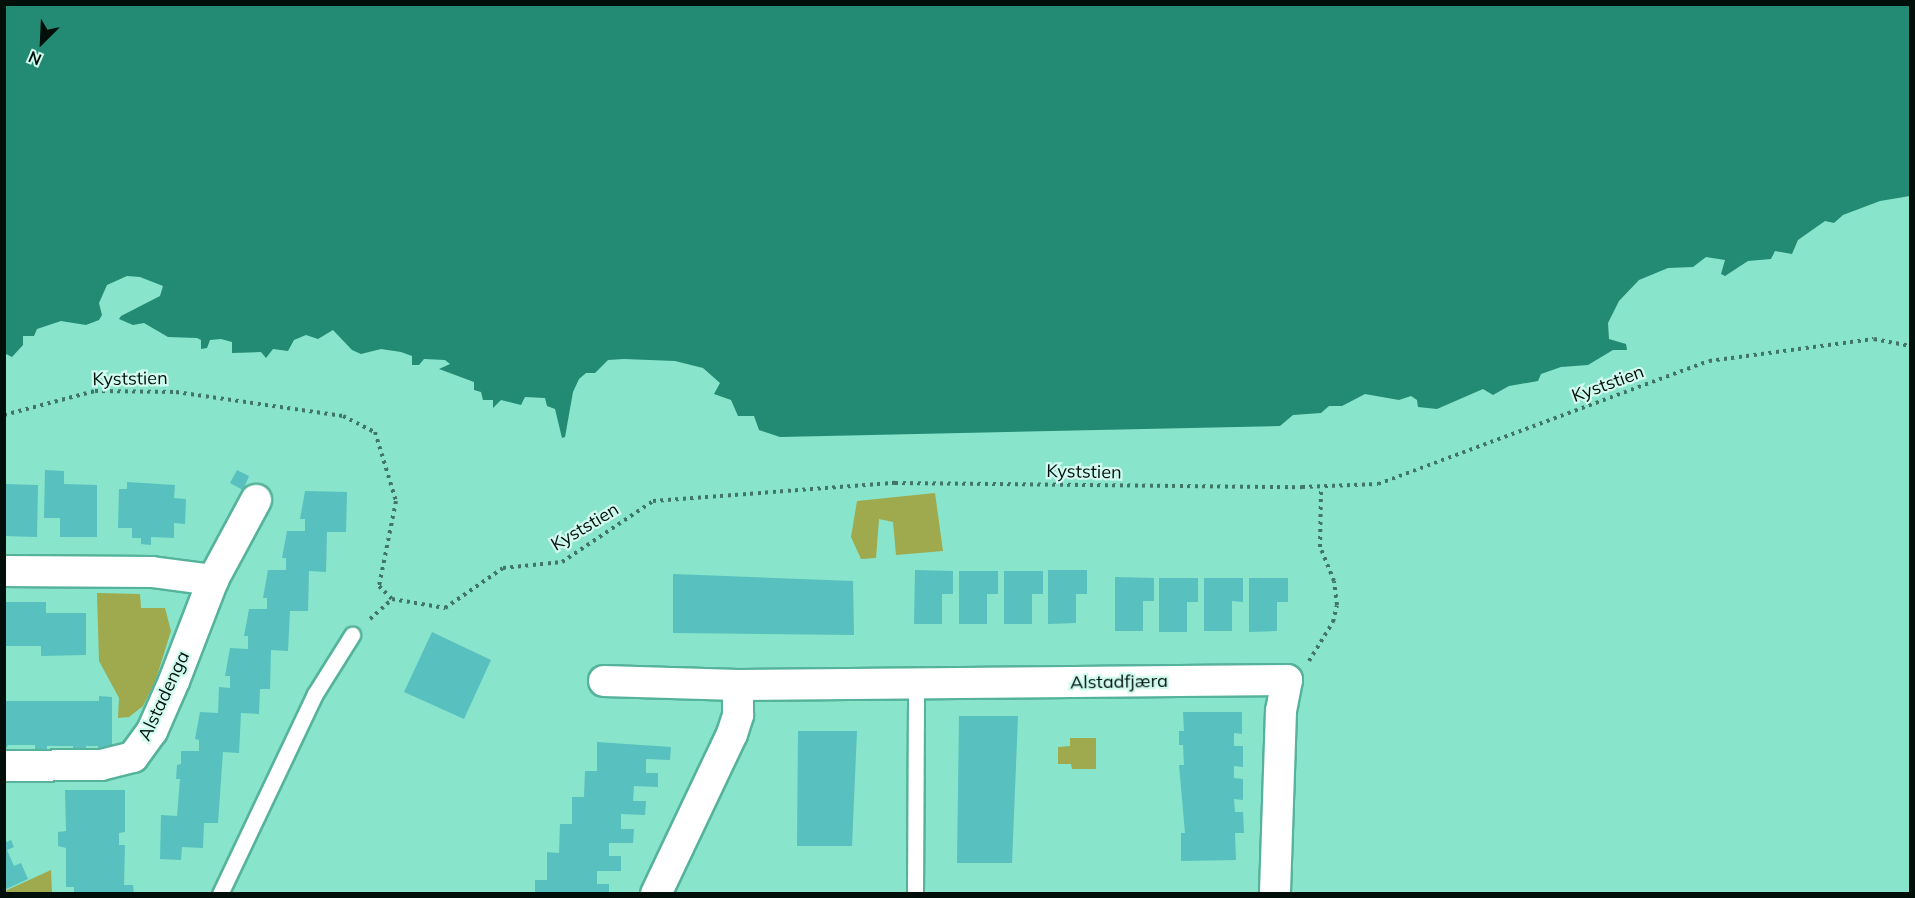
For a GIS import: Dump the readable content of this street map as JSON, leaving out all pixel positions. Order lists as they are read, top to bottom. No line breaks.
{"streets":{"street":["Alstadfjæra","Alstadenga"],"path":["Kyststien"]},"north":"bottom left"}
